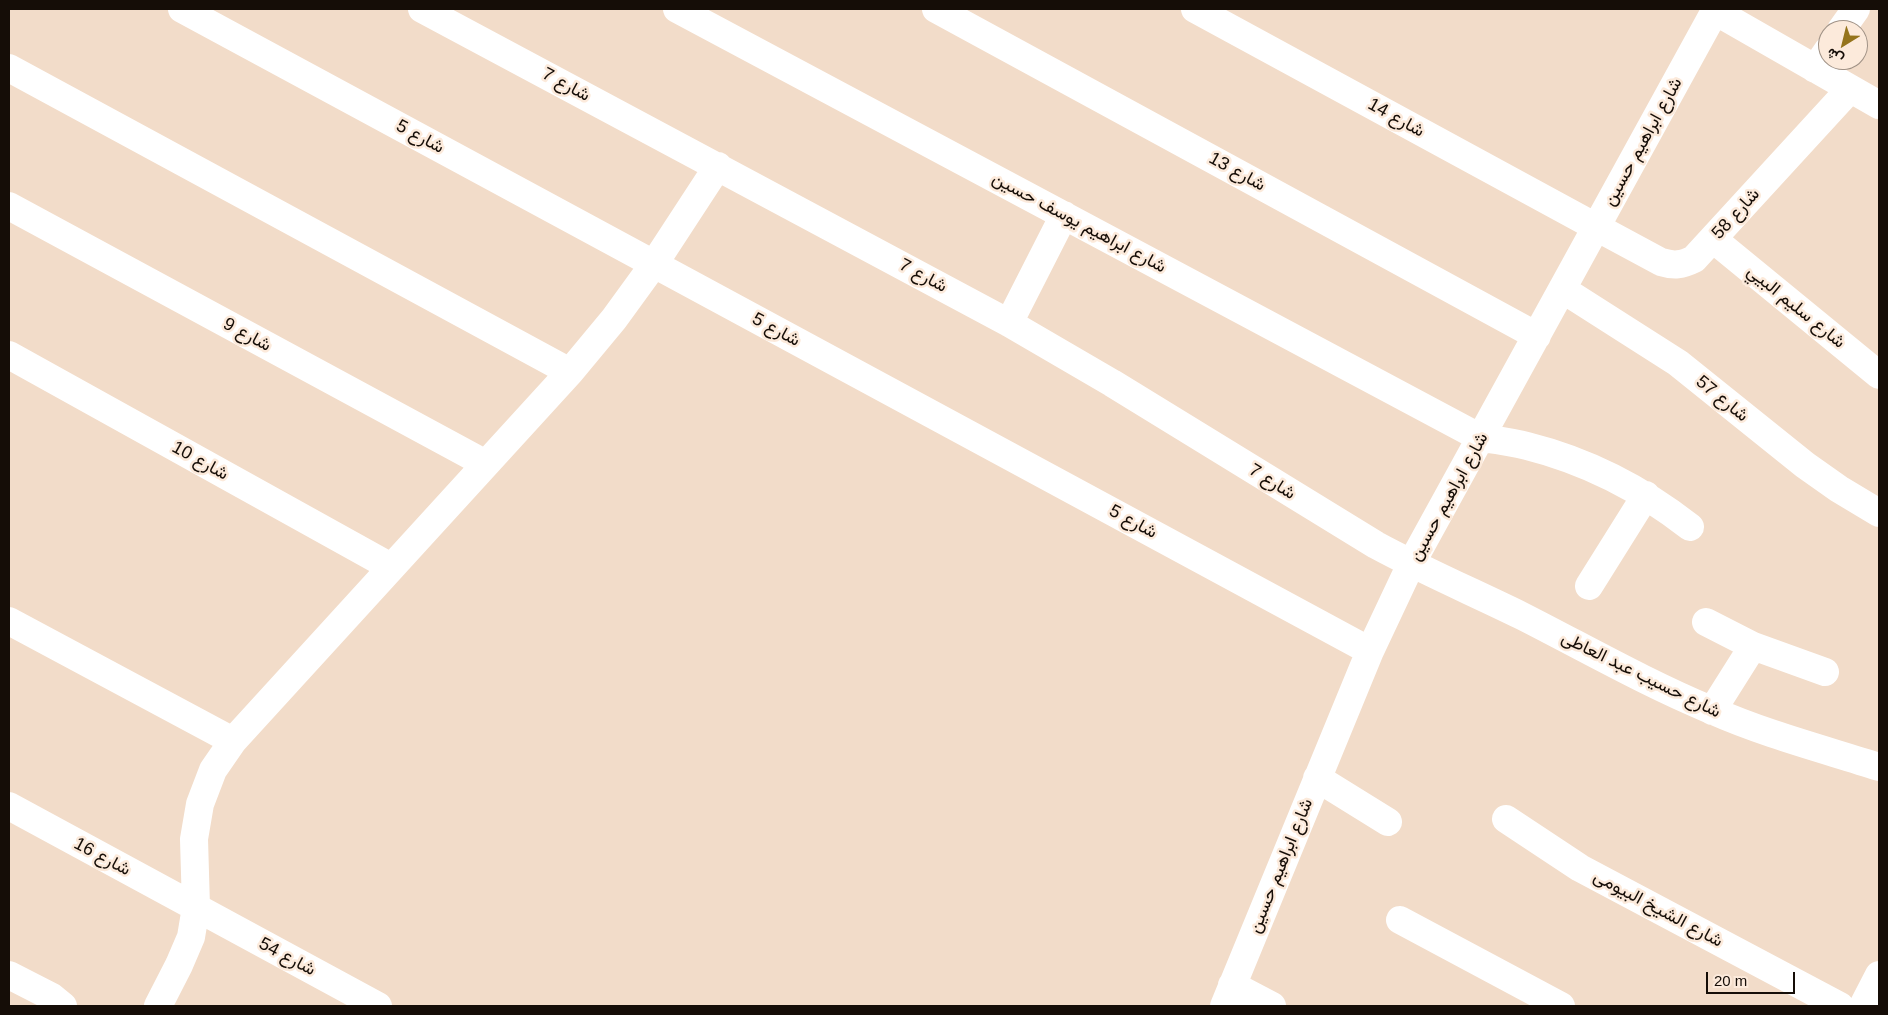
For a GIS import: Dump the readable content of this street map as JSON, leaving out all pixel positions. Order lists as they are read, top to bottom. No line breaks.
{"streets":{"street":["شارع 7","شارع 14","شارع 5","شارع ابراهيم حسين","شارع 13","شارع 58","شارع ابراهيم يوسف حسين","شارع سليم البيي","شارع 9","شارع 57","شارع 10","شارع حسيب عبد العاطى","شارع 16","شارع الشيخ البيومى","شارع 54"]},"crossings":[["شارع 7","شارع ابراهيم حسين"],["شارع 7","شارع حسيب عبد العاطى"],["شارع 14","شارع ابراهيم حسين"],["شارع 14","شارع 58"],["شارع 5","شارع ابراهيم حسين"],["شارع ابراهيم حسين","شارع 13"],["شارع ابراهيم حسين","شارع 58"],["شارع ابراهيم حسين","شارع ابراهيم يوسف حسين"],["شارع ابراهيم حسين","شارع 57"],["شارع ابراهيم حسين","شارع حسيب عبد العاطى"],["شارع 58","شارع سليم البيي"],["شارع 16","شارع 54"]],"scale_bar":"20 m","north":"bottom left"}
